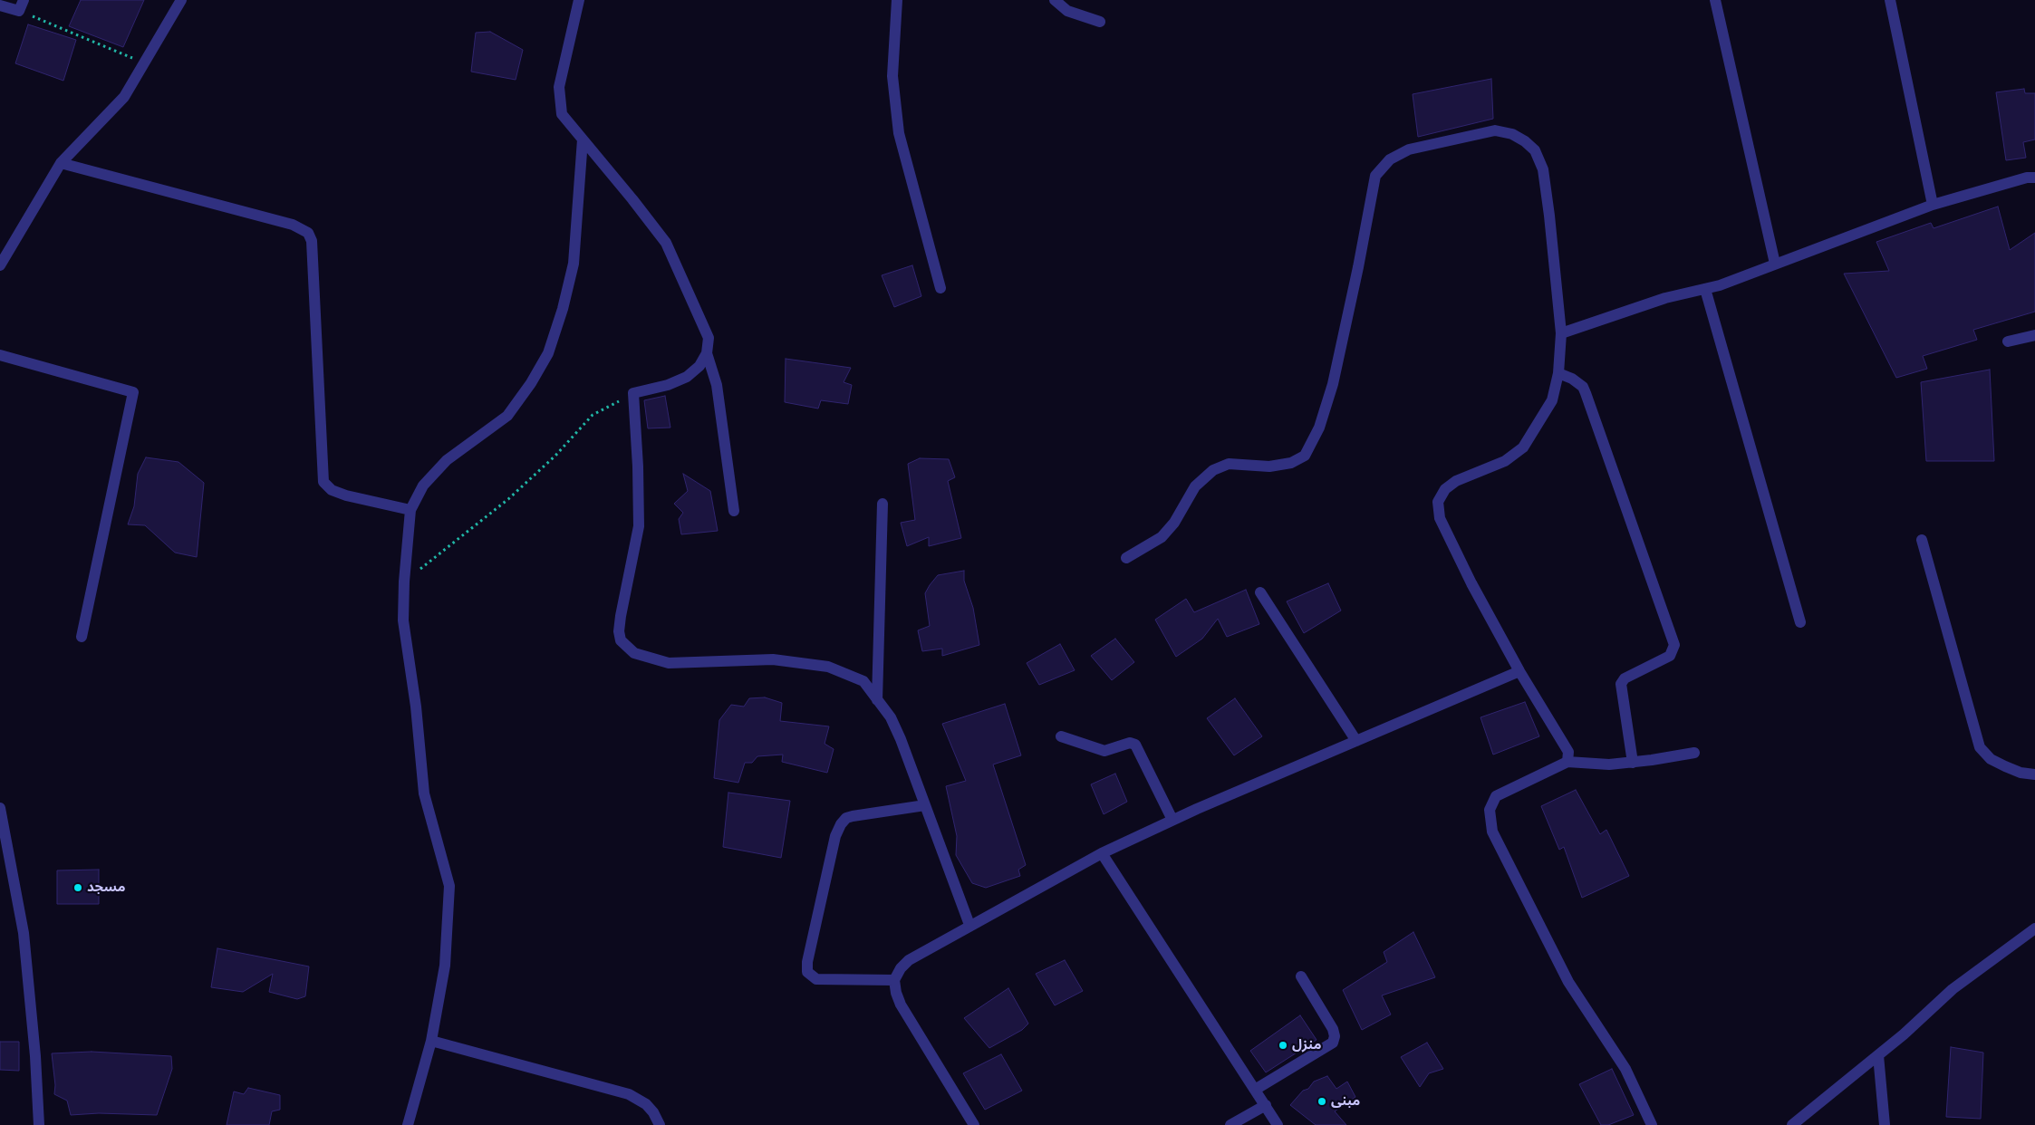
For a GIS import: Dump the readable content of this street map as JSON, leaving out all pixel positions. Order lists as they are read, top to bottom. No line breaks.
{"places":["مسجد","منزل","مبنى"]}
